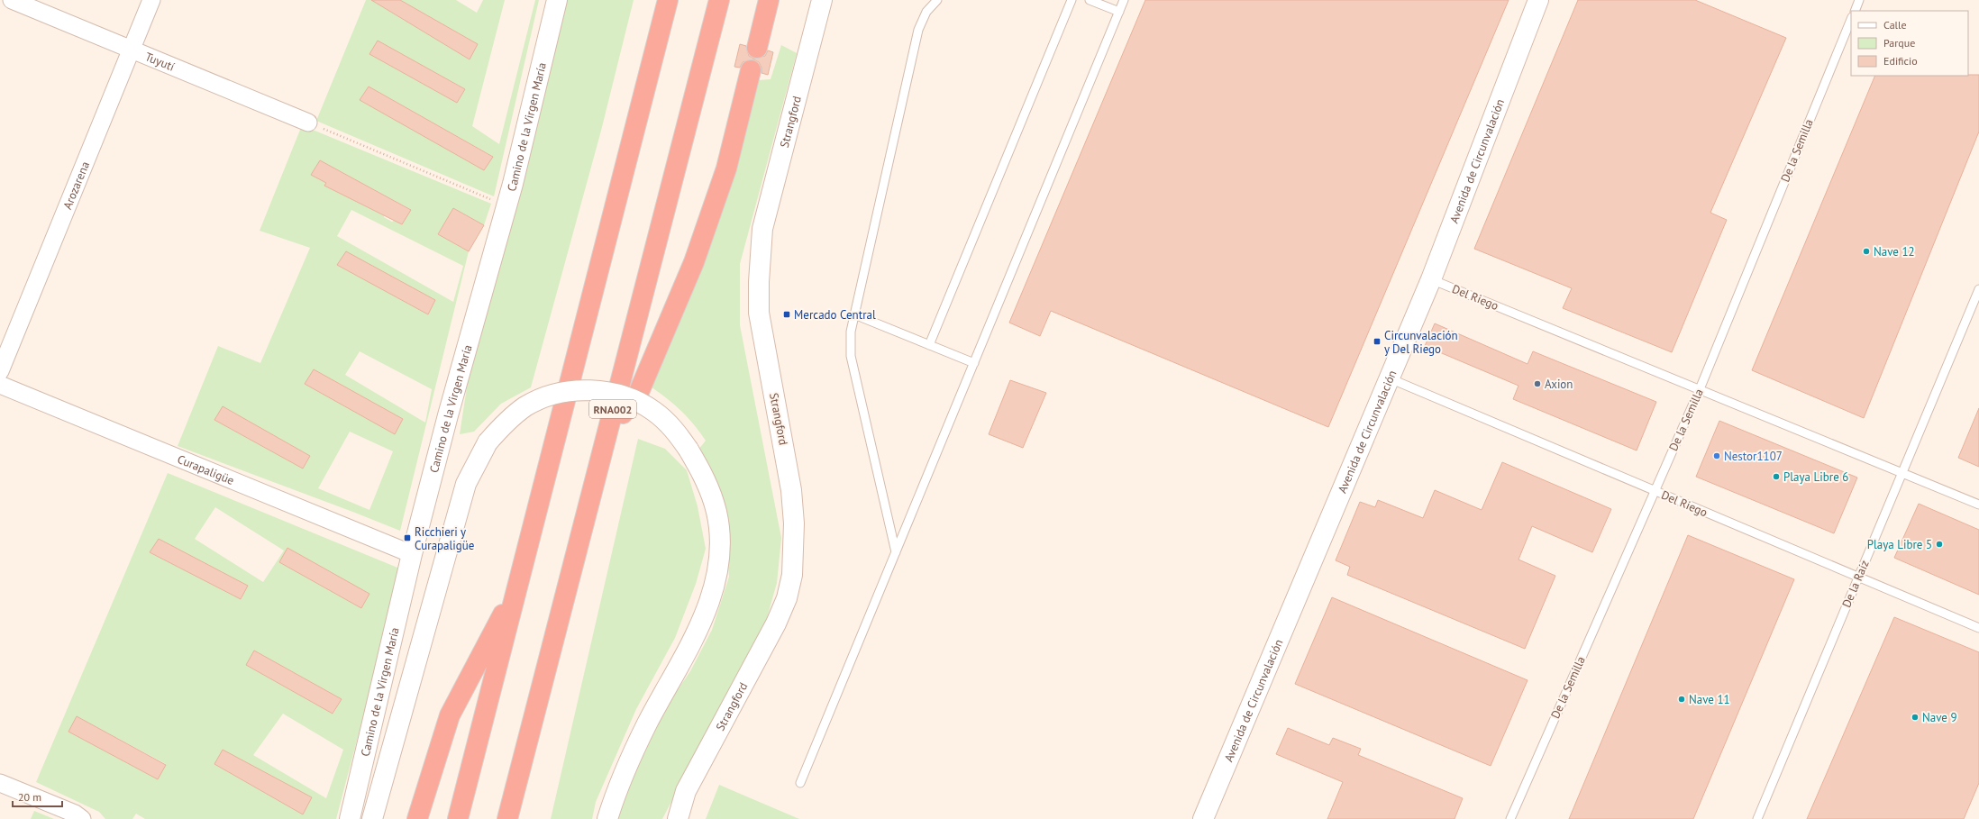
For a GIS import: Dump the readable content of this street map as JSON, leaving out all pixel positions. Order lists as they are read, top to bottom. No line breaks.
{"streets":{"highway":["RNA002"],"street":["Tuyutí","Strangford","Camino de la Virgen María","Avenida de Circunvalación","Arozarena","Curapaligüe"],"lane":["De la Semilla","Del Riego","De la Raíz"]},"crossings":[["Tuyutí","Arozarena"],["Camino de la Virgen María","Curapaligüe"],["De la Semilla","Del Riego"],["Avenida de Circunvalación","Del Riego"],["Del Riego","De la Raíz"]],"places":{"other":["Nave 12","Axion","Nestor1107","Playa Libre 6","Playa Libre 5","Nave 11","Nave 9"],"transit":["Mercado Central","Circunvalación y Del Riego","Ricchieri y Curapaligüe"]},"legend":["Calle","Parque","Edificio"],"scale_bar":"20 m"}
